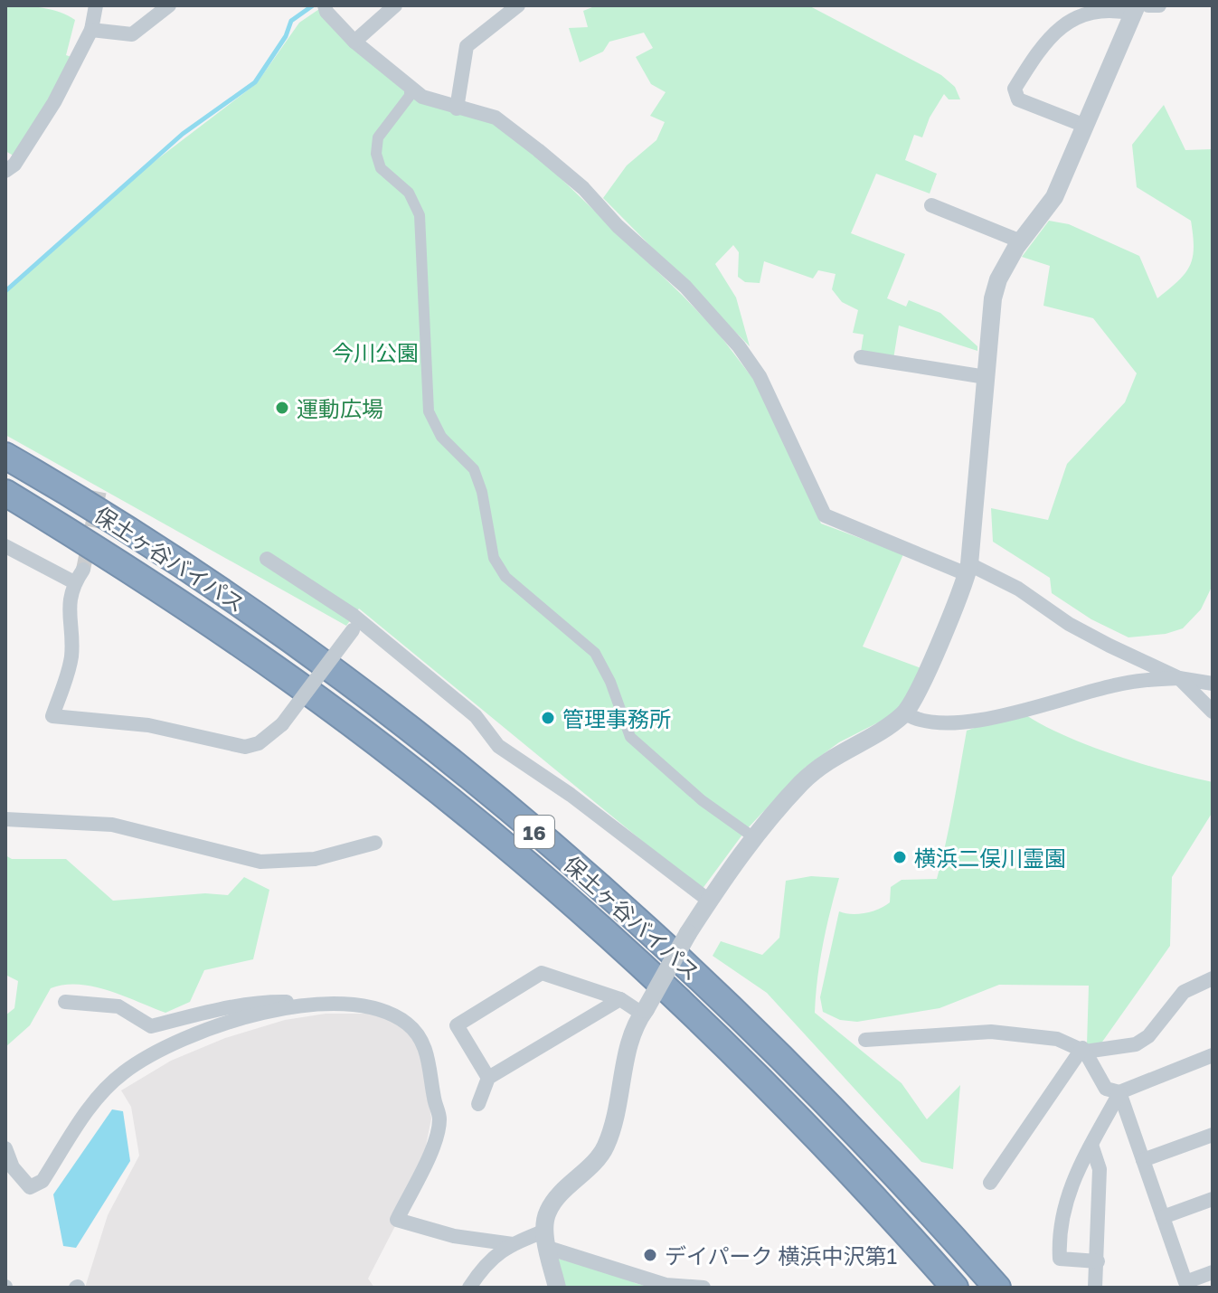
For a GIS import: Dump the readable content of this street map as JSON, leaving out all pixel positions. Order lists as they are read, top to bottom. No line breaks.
{"streets":{"highway":["保土ヶ谷バイパス","16"]},"parks":["今川公園"],"places":["運動広場","管理事務所","横浜二俣川霊園","デイパーク 横浜中沢第1"]}
